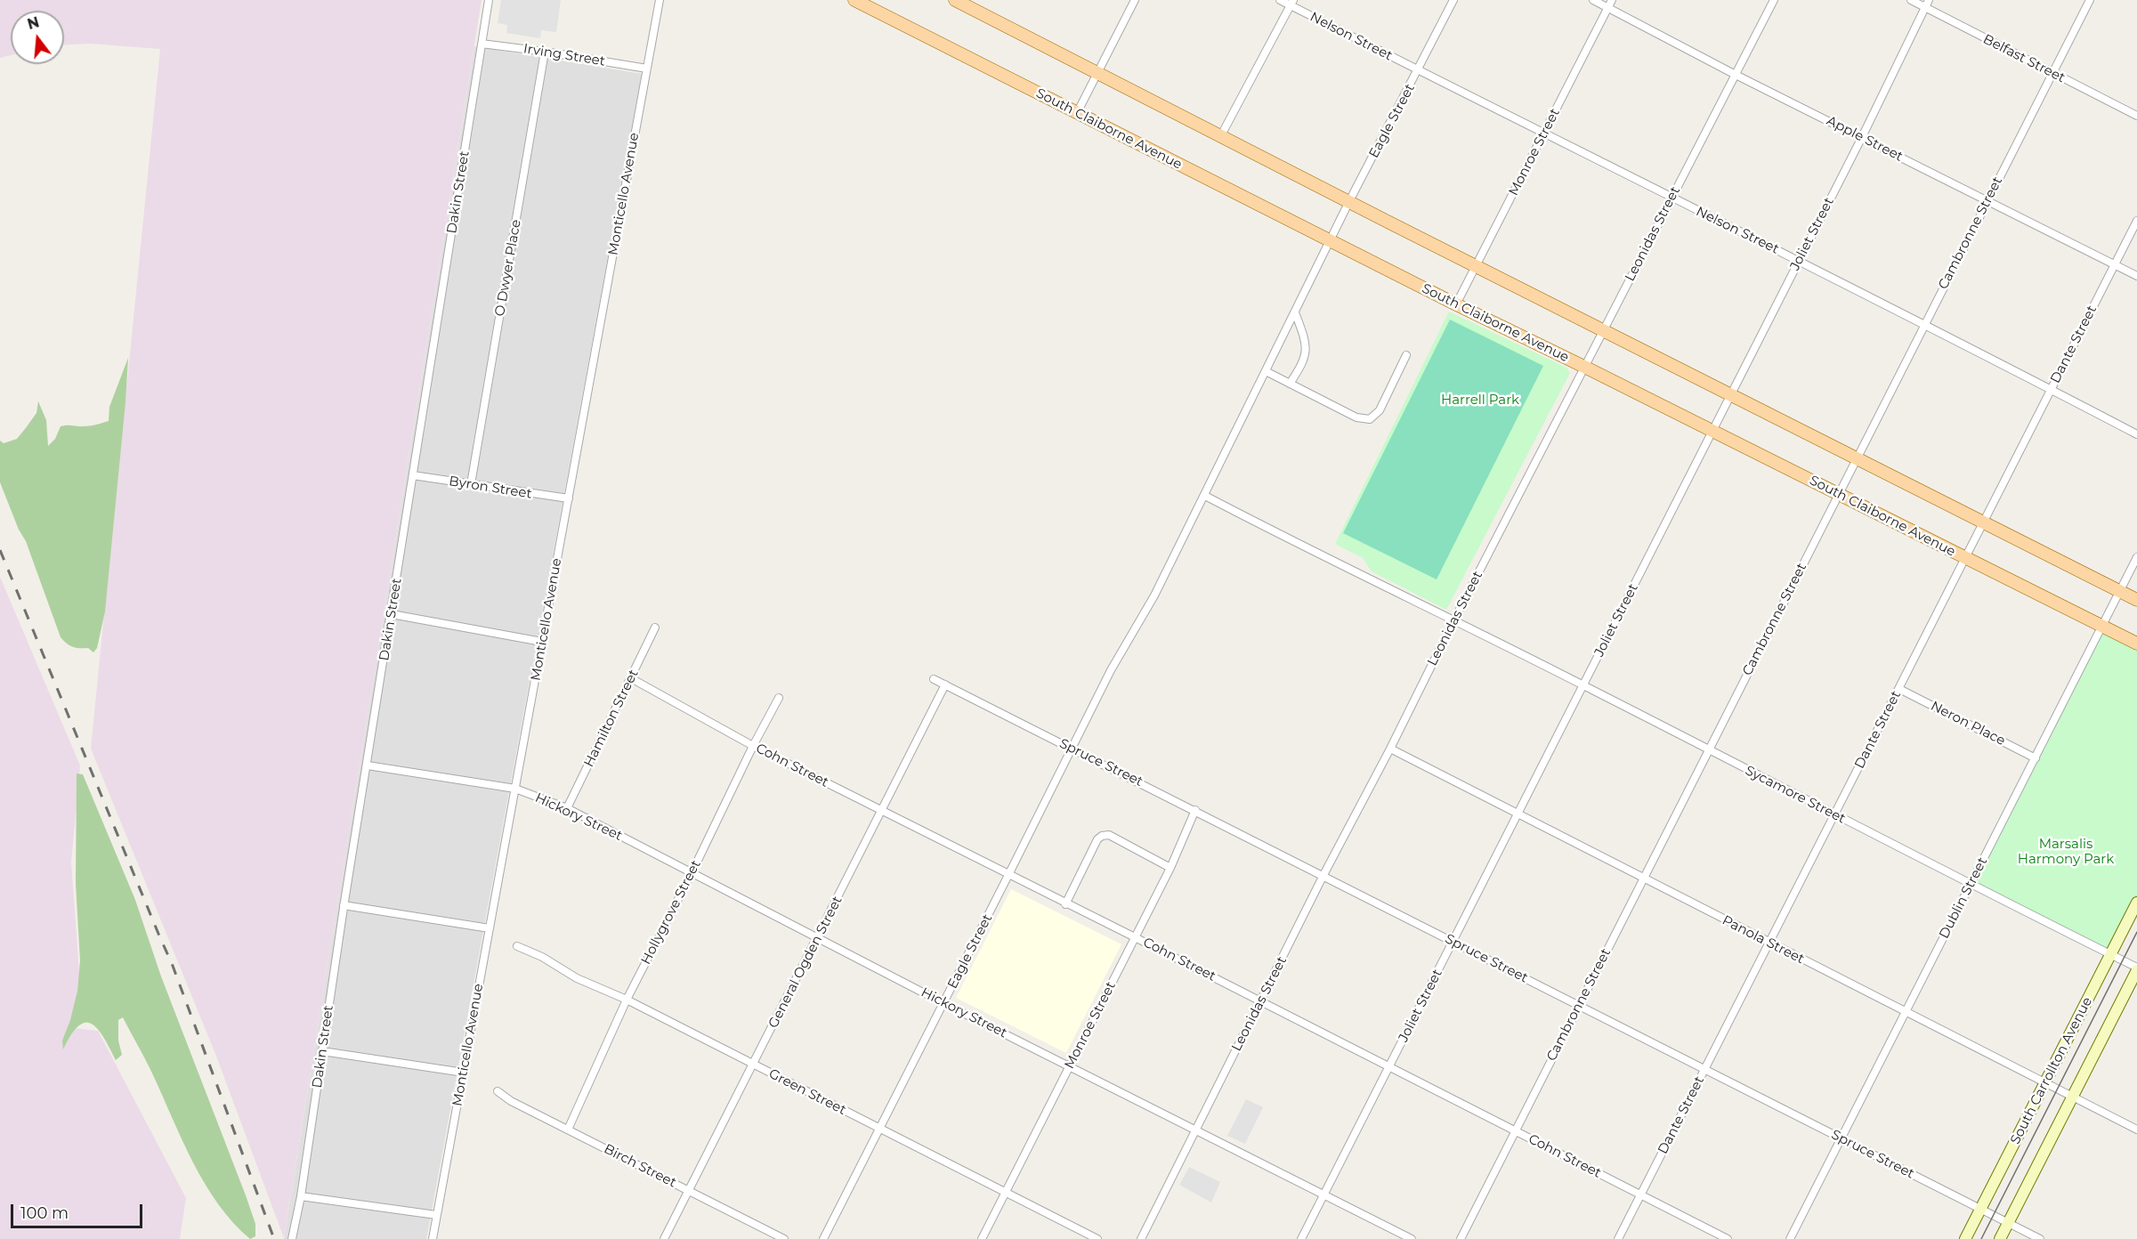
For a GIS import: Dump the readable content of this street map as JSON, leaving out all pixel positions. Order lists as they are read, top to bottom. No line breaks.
{"streets":{"main road":["South Claiborne Avenue","South Carrollton Avenue"],"street":["Nelson Street","Irving Street","Belfast Street","Eagle Street","Apple Street","Monroe Street","Dakin Street","Monticello Avenue","Cambronne Street","Leonidas Street","Joliet Street","O Dwyer Place","Dante Street","Byron Street","Hamilton Street","Neron Place","Spruce Street","Cohn Street","Sycamore Street","Hickory Street","Dublin Street","Hollygrove Street","Panola Street","General Ogden Street","Green Street","Birch Street"]},"crossings":[["Nelson Street","Eagle Street"],["Nelson Street","Monroe Street"],["Nelson Street","Cambronne Street"],["Nelson Street","Leonidas Street"],["Nelson Street","Joliet Street"],["Nelson Street","Dante Street"],["Irving Street","Dakin Street"],["Irving Street","Monticello Avenue"],["Irving Street","O Dwyer Place"],["Belfast Street","Cambronne Street"],["Belfast Street","Joliet Street"],["Eagle Street","South Claiborne Avenue"],["Eagle Street","Spruce Street"],["Eagle Street","Cohn Street"],["Eagle Street","Sycamore Street"],["Eagle Street","Hickory Street"],["Eagle Street","Green Street"],["South Claiborne Avenue","Monroe Street"],["South Claiborne Avenue","Cambronne Street"],["South Claiborne Avenue","Leonidas Street"],["South Claiborne Avenue","Joliet Street"],["South Claiborne Avenue","Dante Street"],["South Claiborne Avenue","Dublin Street"],["Apple Street","Monroe Street"],["Apple Street","Cambronne Street"],["Apple Street","Leonidas Street"],["Apple Street","Joliet Street"],["Apple Street","Dante Street"],["Monroe Street","Spruce Street"],["Monroe Street","Cohn Street"],["Monroe Street","Hickory Street"],["Monroe Street","Green Street"],["Dakin Street","Byron Street"],["Dakin Street","Hickory Street"],["Monticello Avenue","Byron Street"],["Monticello Avenue","Hickory Street"],["Cambronne Street","Spruce Street"],["Cambronne Street","Cohn Street"],["Cambronne Street","Sycamore Street"],["Cambronne Street","Panola Street"],["Leonidas Street","Spruce Street"],["Leonidas Street","Cohn Street"],["Leonidas Street","Sycamore Street"],["Leonidas Street","Hickory Street"],["Leonidas Street","Panola Street"],["Joliet Street","Spruce Street"],["Joliet Street","Cohn Street"],["Joliet Street","Sycamore Street"],["Joliet Street","Hickory Street"],["Joliet Street","Panola Street"],["O Dwyer Place","Byron Street"],["Dante Street","Neron Place"],["Dante Street","Spruce Street"],["Dante Street","Cohn Street"],["Dante Street","Sycamore Street"],["Dante Street","Panola Street"],["Hamilton Street","Cohn Street"],["Hamilton Street","Hickory Street"],["Neron Place","Dublin Street"],["Spruce Street","Dublin Street"],["Spruce Street","General Ogden Street"],["Spruce Street","South Carrollton Avenue"],["Cohn Street","Hollygrove Street"],["Cohn Street","General Ogden Street"],["Sycamore Street","Dublin Street"],["Sycamore Street","South Carrollton Avenue"],["Hickory Street","Hollygrove Street"],["Hickory Street","General Ogden Street"],["Dublin Street","Panola Street"],["Hollygrove Street","Green Street"],["Hollygrove Street","Birch Street"],["Panola Street","South Carrollton Avenue"],["General Ogden Street","Green Street"],["General Ogden Street","Birch Street"]],"parks":["Harrell Park","Marsalis Harmony Park"],"scale_bar":"100 m","north":"top"}
